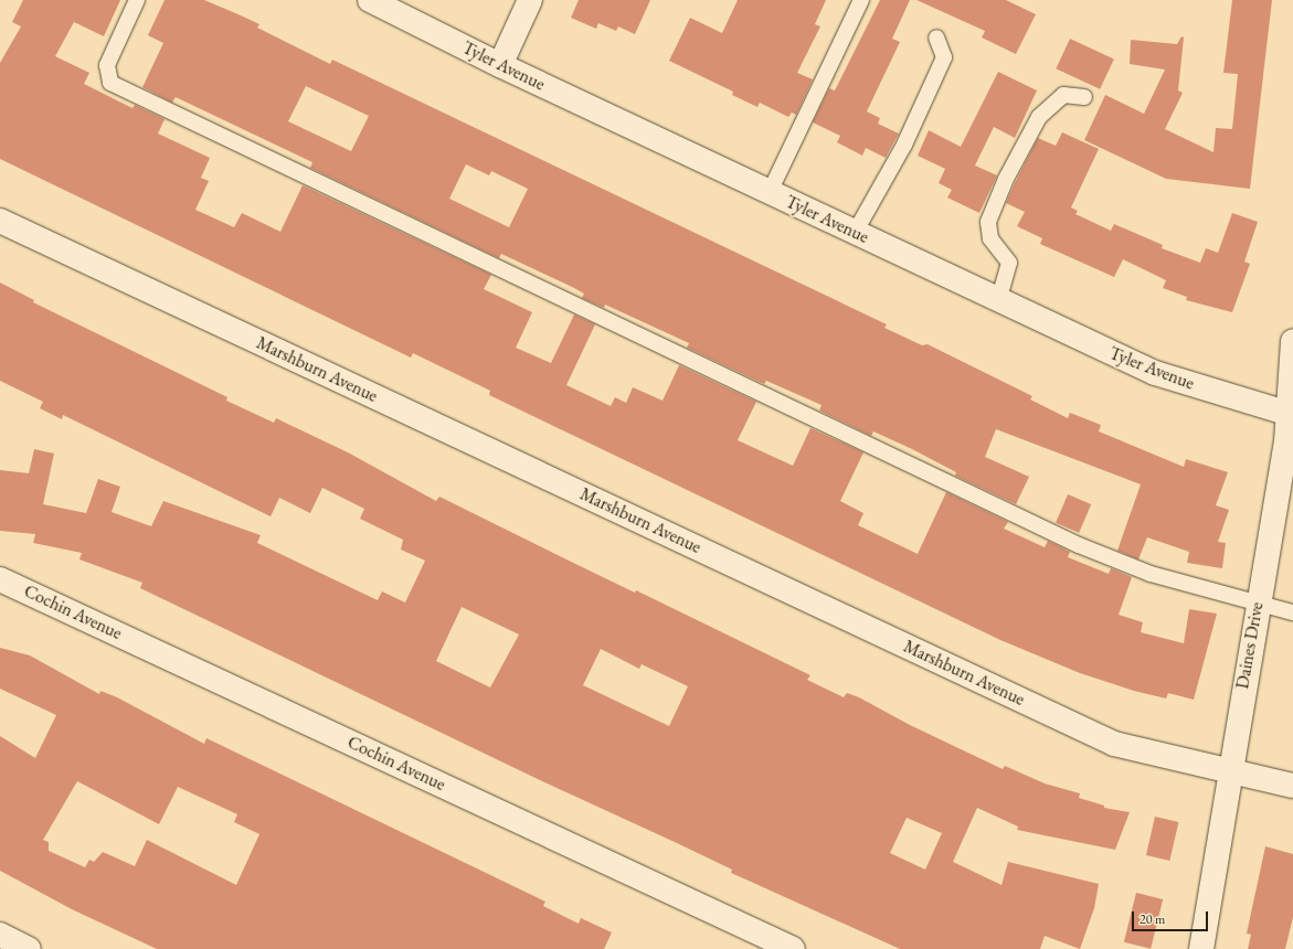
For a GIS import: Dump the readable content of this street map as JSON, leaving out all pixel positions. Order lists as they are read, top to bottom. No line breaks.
{"streets":{"street":["Tyler Avenue","Marshburn Avenue","Cochin Avenue","Daines Drive"]},"crossings":[["Tyler Avenue","Daines Drive"],["Marshburn Avenue","Daines Drive"]],"scale_bar":"20 m"}
